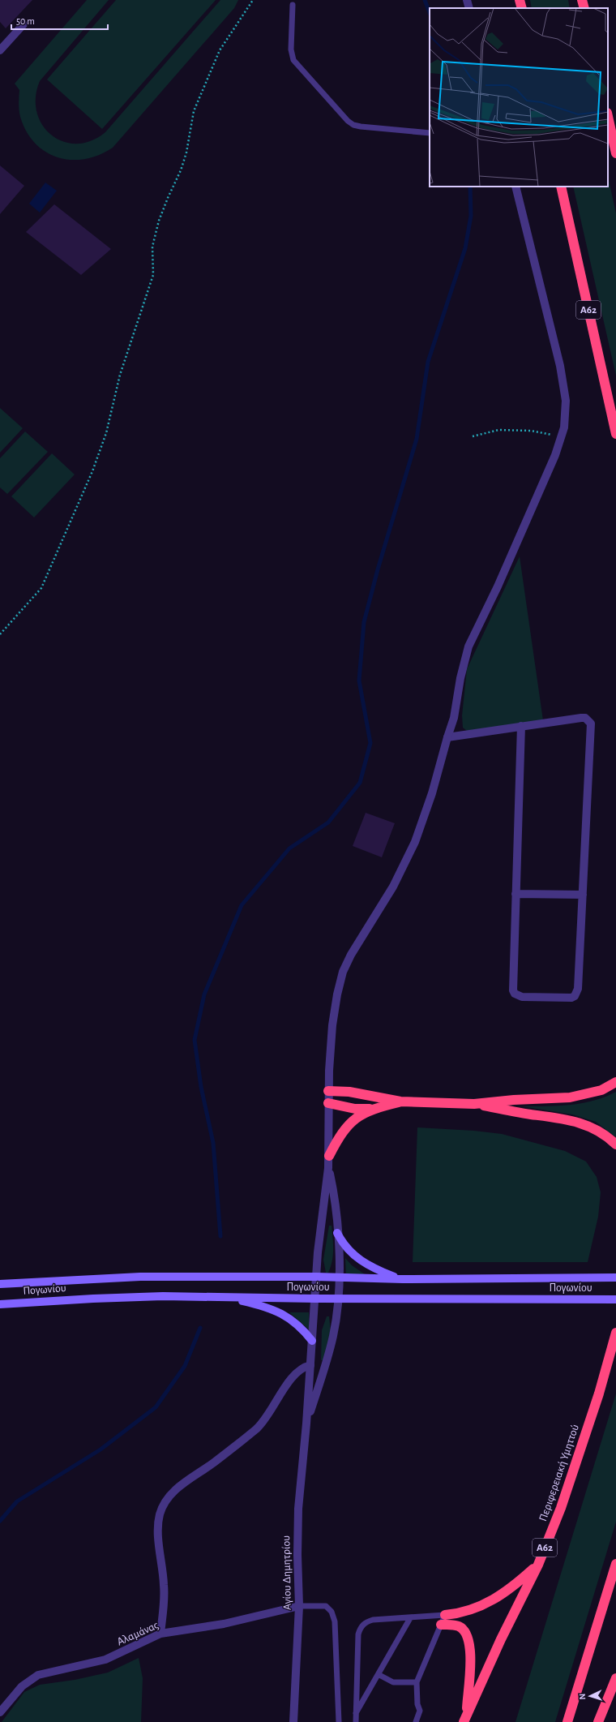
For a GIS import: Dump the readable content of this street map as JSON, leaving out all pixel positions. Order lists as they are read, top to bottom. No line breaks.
{"streets":{"highway":["Α62","Περιφερειακή Υμηττού"],"main road":["Πογωνίου"],"street":["Αγίου Δημητρίου","Αλαμάνας"]},"crossings":[["Αγίου Δημητρίου","Αλαμάνας"]],"scale_bar":"50 m","north":"left"}
